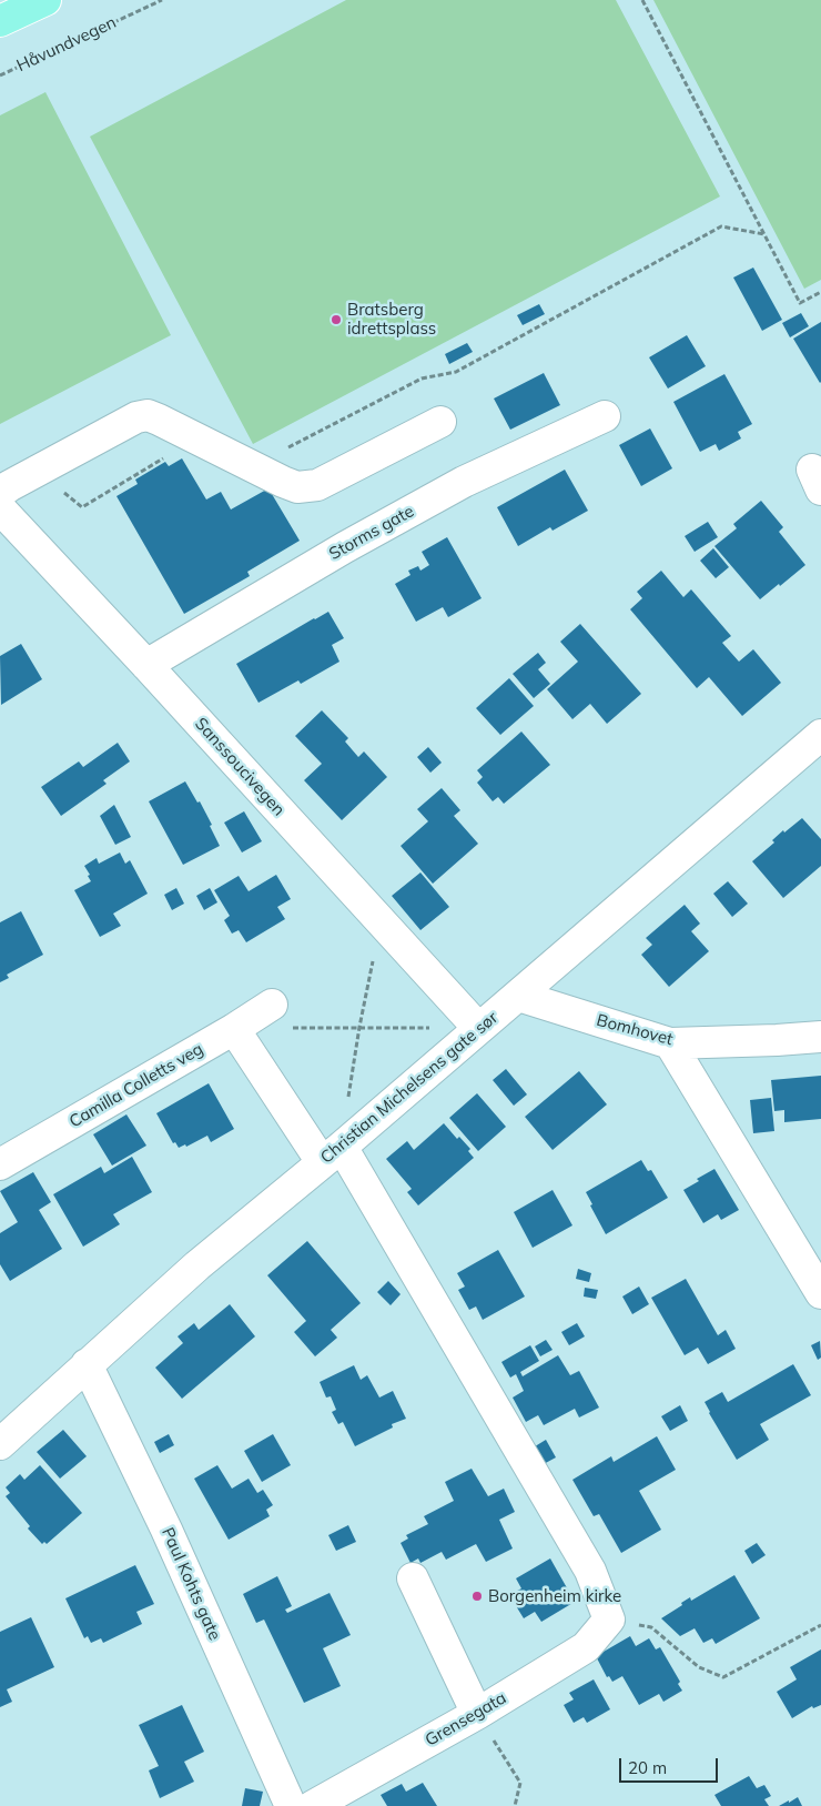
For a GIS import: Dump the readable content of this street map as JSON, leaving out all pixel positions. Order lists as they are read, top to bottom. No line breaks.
{"streets":{"street":["Storms gate","Sanssoucivegen","Bomhovet","Camilla Colletts veg","Christian Michelsens gate sør","Paul Kohts gate","Grensegata"],"path":["Håvundvegen"]},"crossings":[["Storms gate","Sanssoucivegen"],["Sanssoucivegen","Christian Michelsens gate sør"],["Bomhovet","Christian Michelsens gate sør"],["Christian Michelsens gate sør","Paul Kohts gate"]],"places":["Bratsberg idrettsplass","Borgenheim kirke"],"scale_bar":"20 m"}
